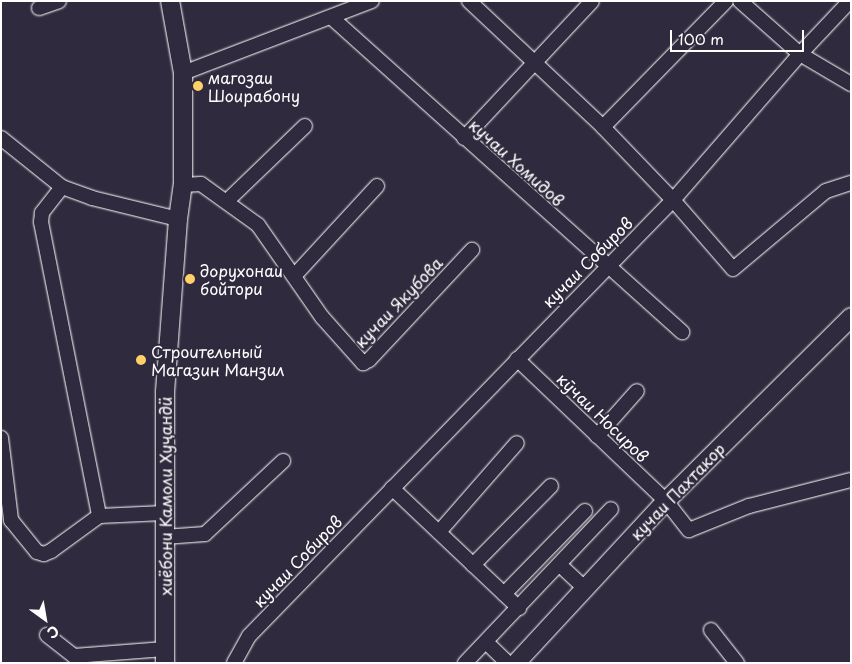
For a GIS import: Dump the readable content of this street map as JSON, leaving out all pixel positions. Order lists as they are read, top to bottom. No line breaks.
{"streets":{"main road":["кучаи Пахтакор","хиёбони Камоли Хуҷандӣ"],"street":["кучаи Хомидов","кучаи Собиров","кучаи Якубова","кӯчаи Носиров"]},"crossings":[["кучаи Хомидов","кучаи Собиров"],["кучаи Собиров","кӯчаи Носиров"],["кучаи Якубова","хиёбони Камоли Хуҷандӣ"],["кӯчаи Носиров","кучаи Пахтакор"]],"places":["магозаи Шоирабону","дорухонаи бойтори","Строительный Магазин Манзил"],"scale_bar":"100 m","north":"bottom right"}
